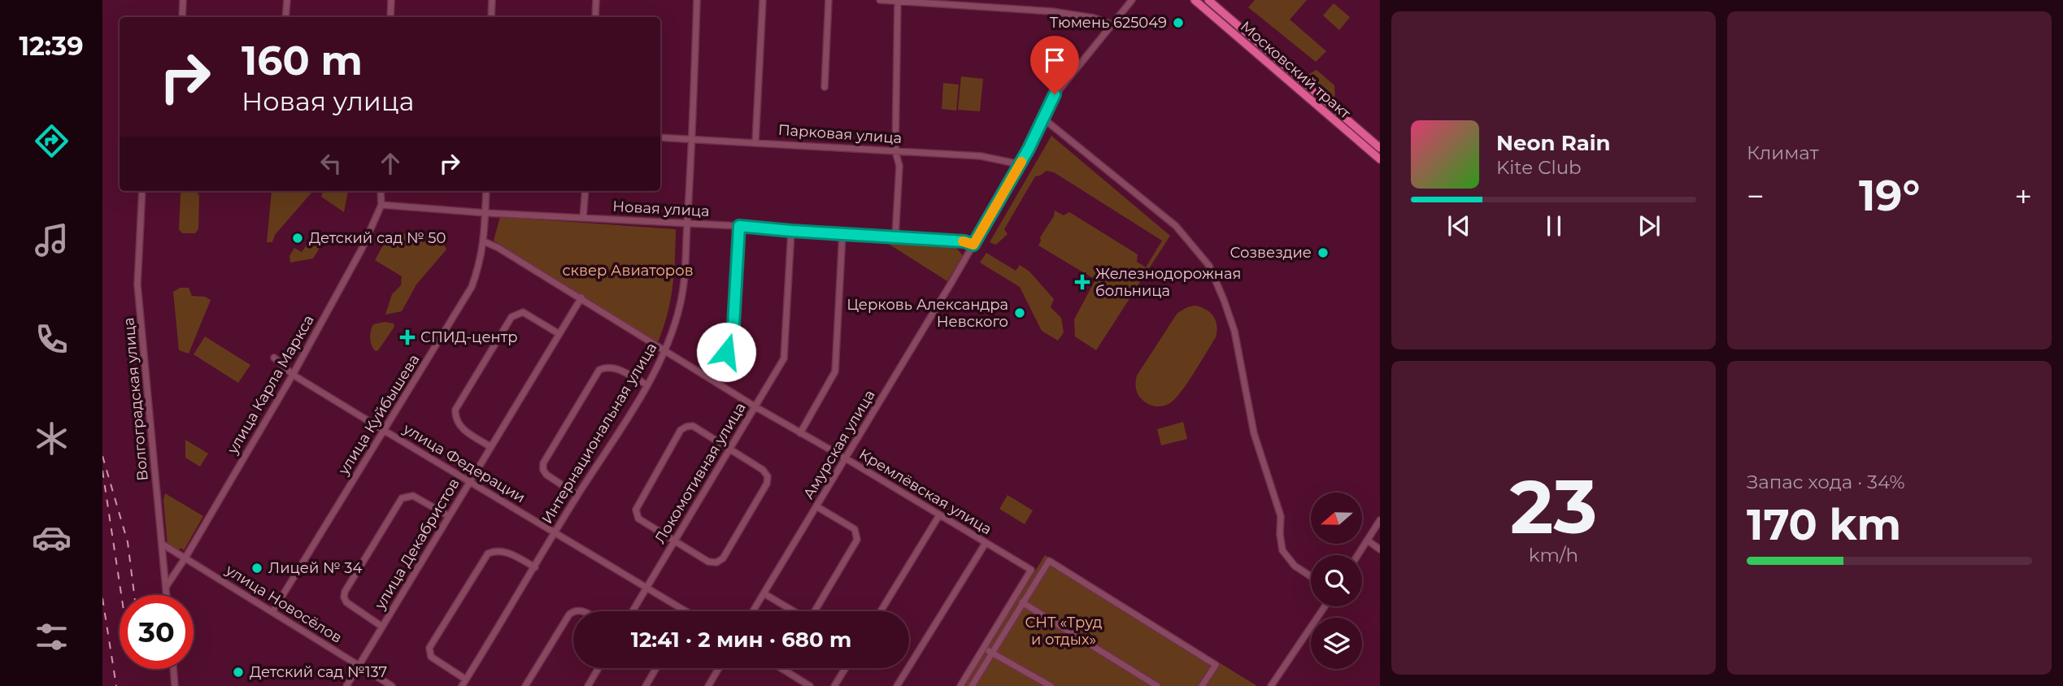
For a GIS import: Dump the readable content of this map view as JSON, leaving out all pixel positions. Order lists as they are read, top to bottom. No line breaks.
{"streets":{"main road":["Московский тракт"],"street":["Парковая улица","Новая улица","улица Карла Маркса","Волгоградская улица","улица Куйбышева","Интернациональная улица","Амурская улица","улица Федерации","Локомотивная улица","Кремлёвская улица","улица Декабристов","улица Новосёлов"]},"crossings":[["Парковая улица","Интернациональная улица"],["Парковая улица","Амурская улица"],["Новая улица","улица Карла Маркса"],["Новая улица","улица Куйбышева"],["Новая улица","Интернациональная улица"],["Новая улица","Амурская улица"],["Новая улица","Локомотивная улица"],["улица Карла Маркса","Волгоградская улица"],["улица Карла Маркса","улица Федерации"],["улица Карла Маркса","улица Новосёлов"],["Волгоградская улица","улица Новосёлов"],["улица Куйбышева","улица Федерации"],["улица Куйбышева","Кремлёвская улица"],["улица Куйбышева","улица Новосёлов"],["Интернациональная улица","улица Федерации"],["Интернациональная улица","Кремлёвская улица"],["Амурская улица","Кремлёвская улица"],["улица Федерации","Локомотивная улица"],["улица Федерации","улица Декабристов"],["Локомотивная улица","Кремлёвская улица"],["Кремлёвская улица","улица Декабристов"],["улица Декабристов","улица Новосёлов"]],"parks":["сквер Авиаторов","СНТ «Труд и отдых»"],"places":{"other":["Тюмень 625049","Детский сад № 50","Созвездие","Церковь Александра Невского","Лицей № 34","Детский сад №137"],"health":["Железнодорожная больница","СПИД-центр"]},"north":"left","page":{"tabs":"12:39","tile":["Климат",["23","km/h"],["Запас хода · 34%","170 km"]],"turn":["160 m","Новая улица"],"song":["Neon Rain","Kite Club"],"heat":["−","19°","+"],"limit":"30","trip":"12:41 · 2 мин · 680 m"}}
